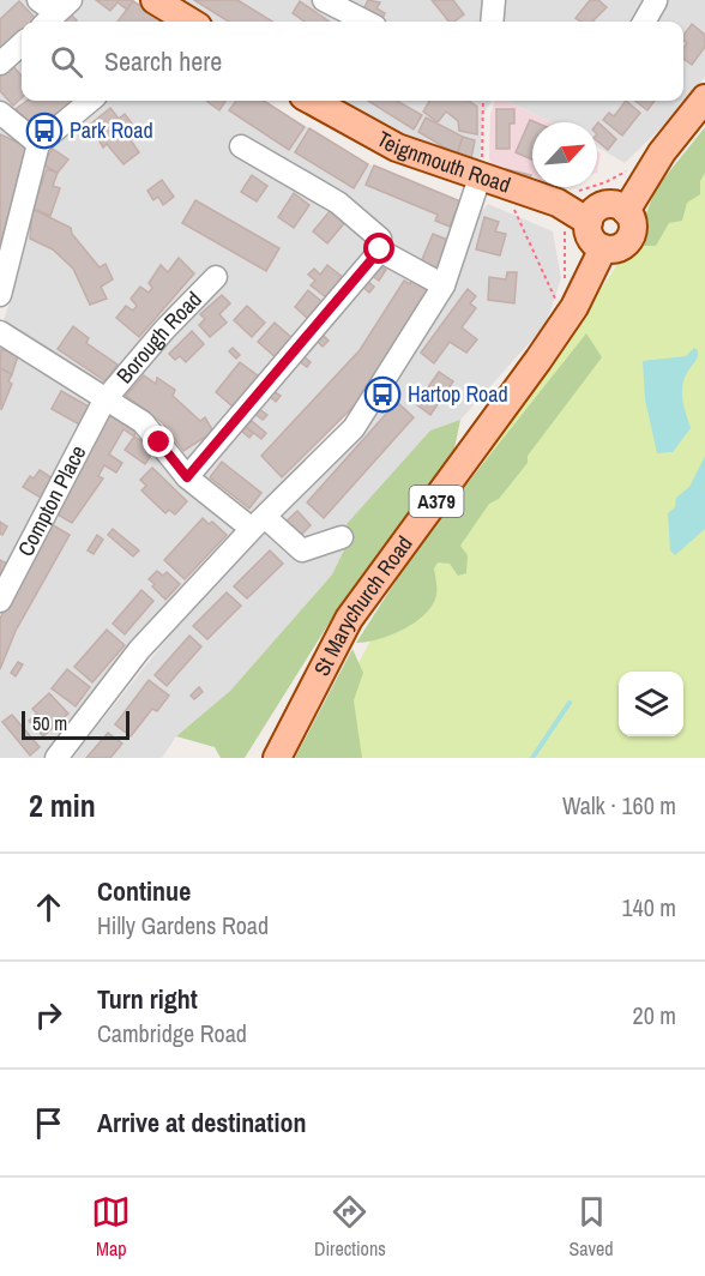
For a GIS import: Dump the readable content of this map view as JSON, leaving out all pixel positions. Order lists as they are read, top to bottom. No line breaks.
{"streets":{"main road":["Teignmouth Road","A379","St Marychurch Road"],"street":["Borough Road","Compton Place"]},"crossings":[["Teignmouth Road","St Marychurch Road"],["Borough Road","Compton Place"]],"places":{"bus stop":["Park Road","Hartop Road"]},"scale_bar":"50 m","north":"top right","page":{"search":"Search here","scale":"50 m","heading":["2 min","Walk · 160 m"],"list":[["Continue","Hilly Gardens Road","140 m"],["Turn right","Cambridge Road","20 m"],"Arrive at destination"],"nav":["Map","Directions","Saved"]}}
